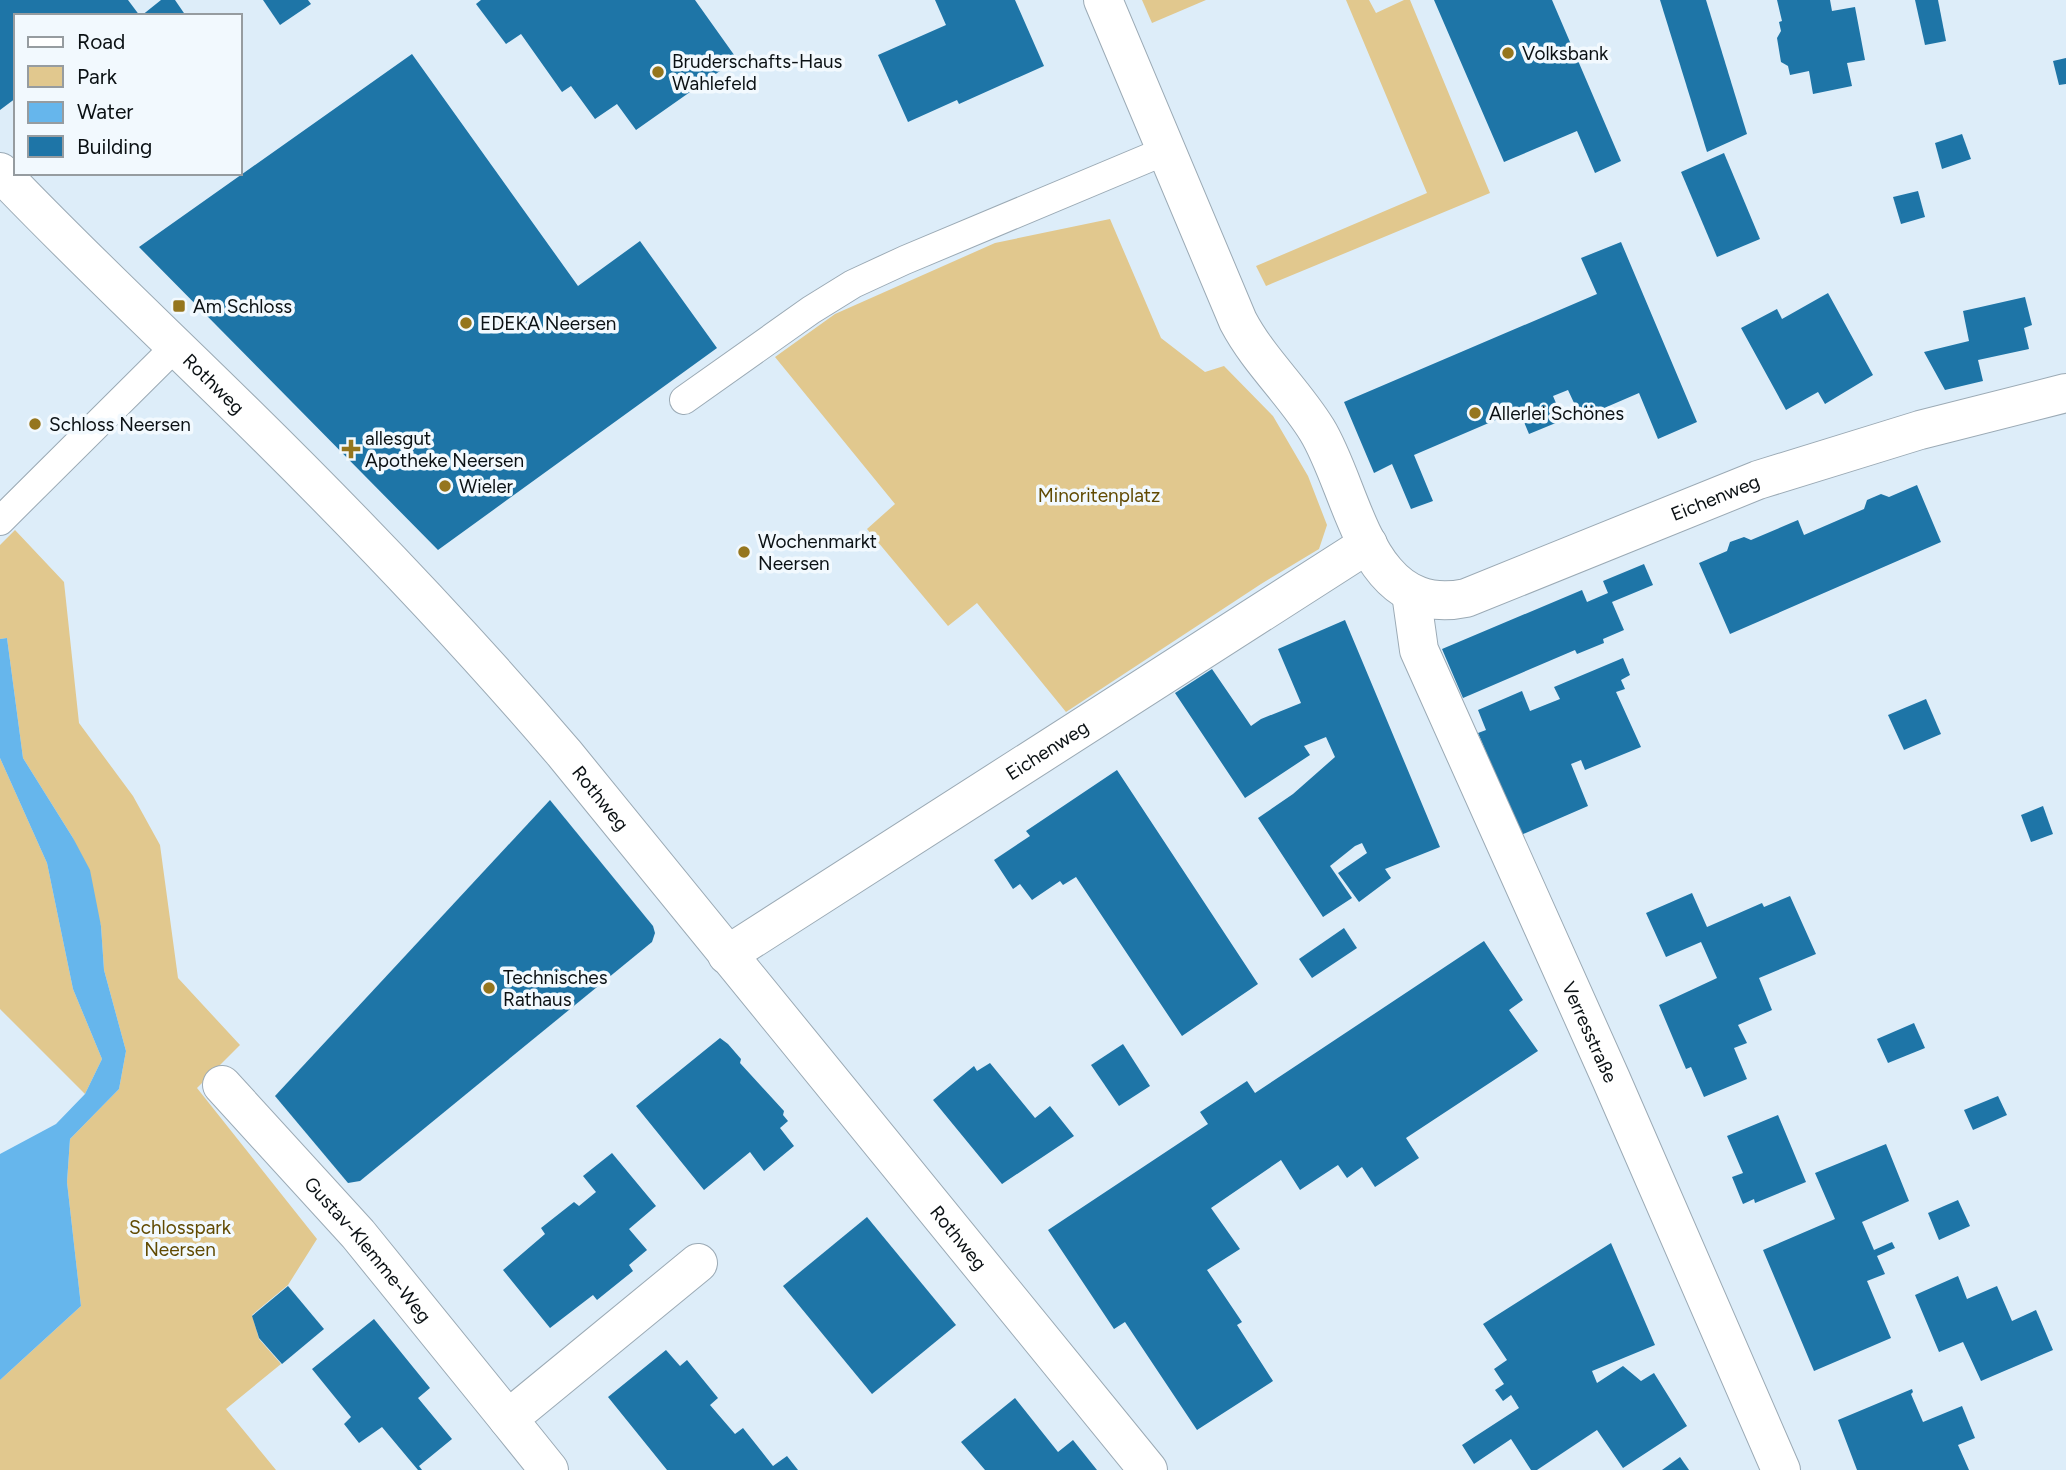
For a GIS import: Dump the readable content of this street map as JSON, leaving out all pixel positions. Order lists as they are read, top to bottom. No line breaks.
{"streets":{"street":["Rothweg","Eichenweg","Verresstraße","Gustav-Klemme-Weg"]},"crossings":[["Rothweg","Eichenweg"],["Eichenweg","Verresstraße"]],"parks":["Minoritenplatz","Schlosspark Neersen"],"places":{"other":["Volksbank","Bruderschafts-Haus Wahlefeld","EDEKA Neersen","Allerlei Schönes","Schloss Neersen","Wieler","Wochenmarkt Neersen","Technisches Rathaus"],"transit":["Am Schloss"],"health":["allesgut Apotheke Neersen"]},"legend":["Road","Park","Water","Building"]}
